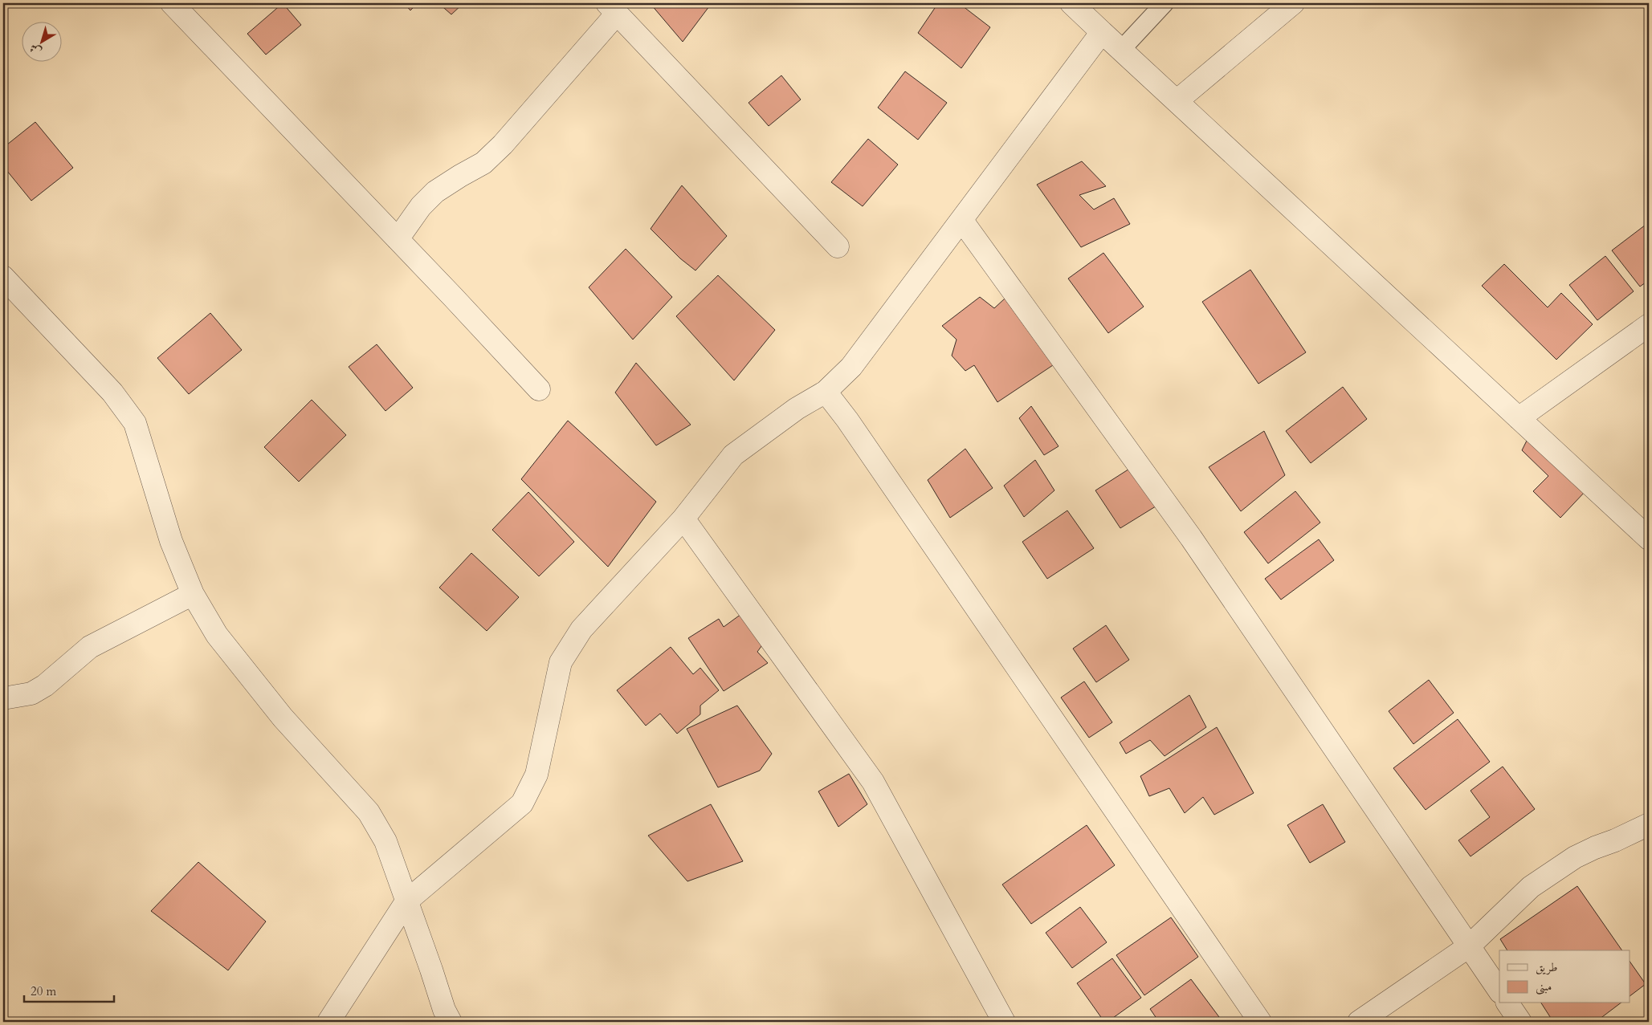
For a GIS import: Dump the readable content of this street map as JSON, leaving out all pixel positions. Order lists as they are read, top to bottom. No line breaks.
{"legend":["طريق","مبنى"],"scale_bar":"20 m","north":"bottom left"}
